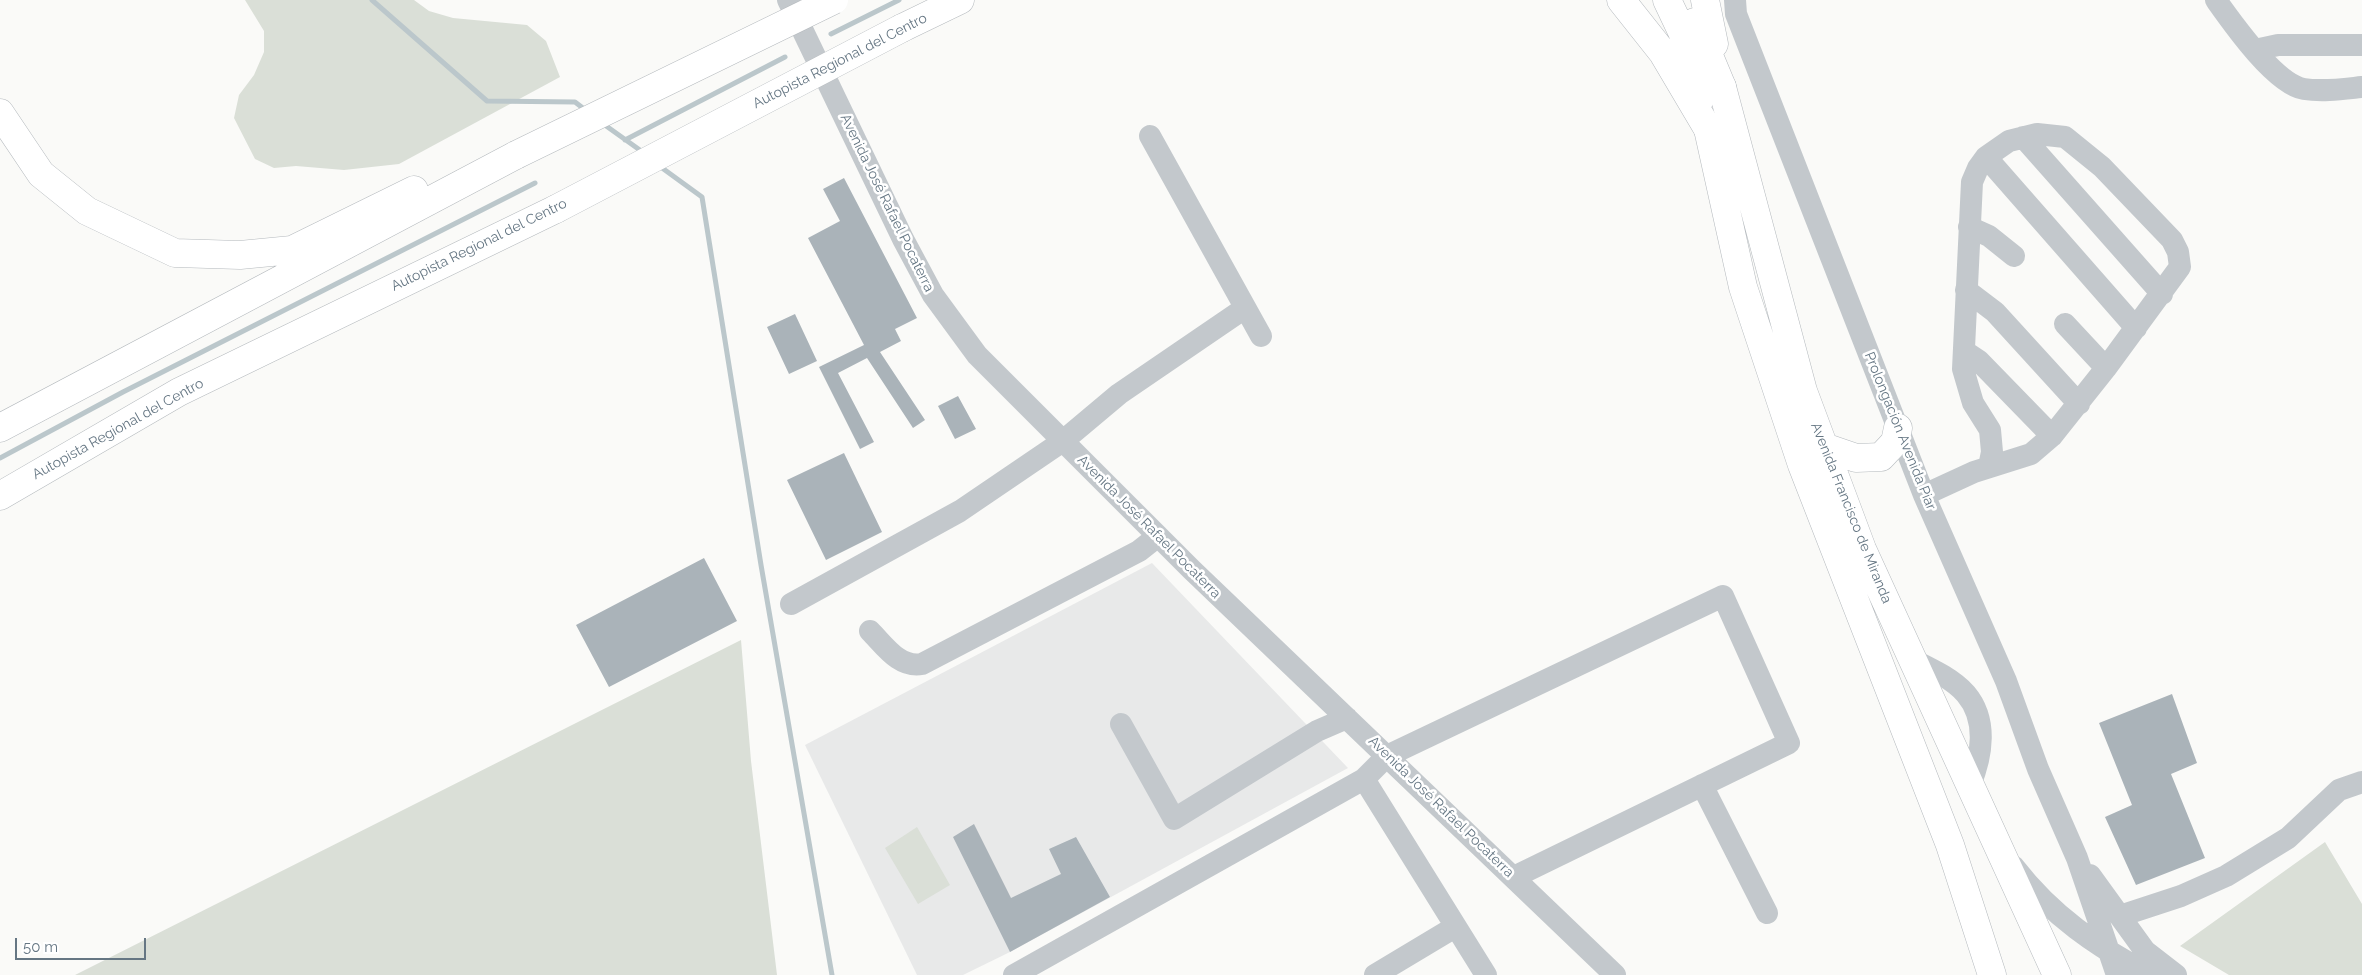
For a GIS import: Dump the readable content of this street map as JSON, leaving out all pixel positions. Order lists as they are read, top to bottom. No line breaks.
{"streets":{"main road":["Autopista Regional del Centro","Avenida Francisco de Miranda"],"street":["Avenida José Rafael Pocaterra","Prolongación Avenida Piar"]},"scale_bar":"50 m"}
